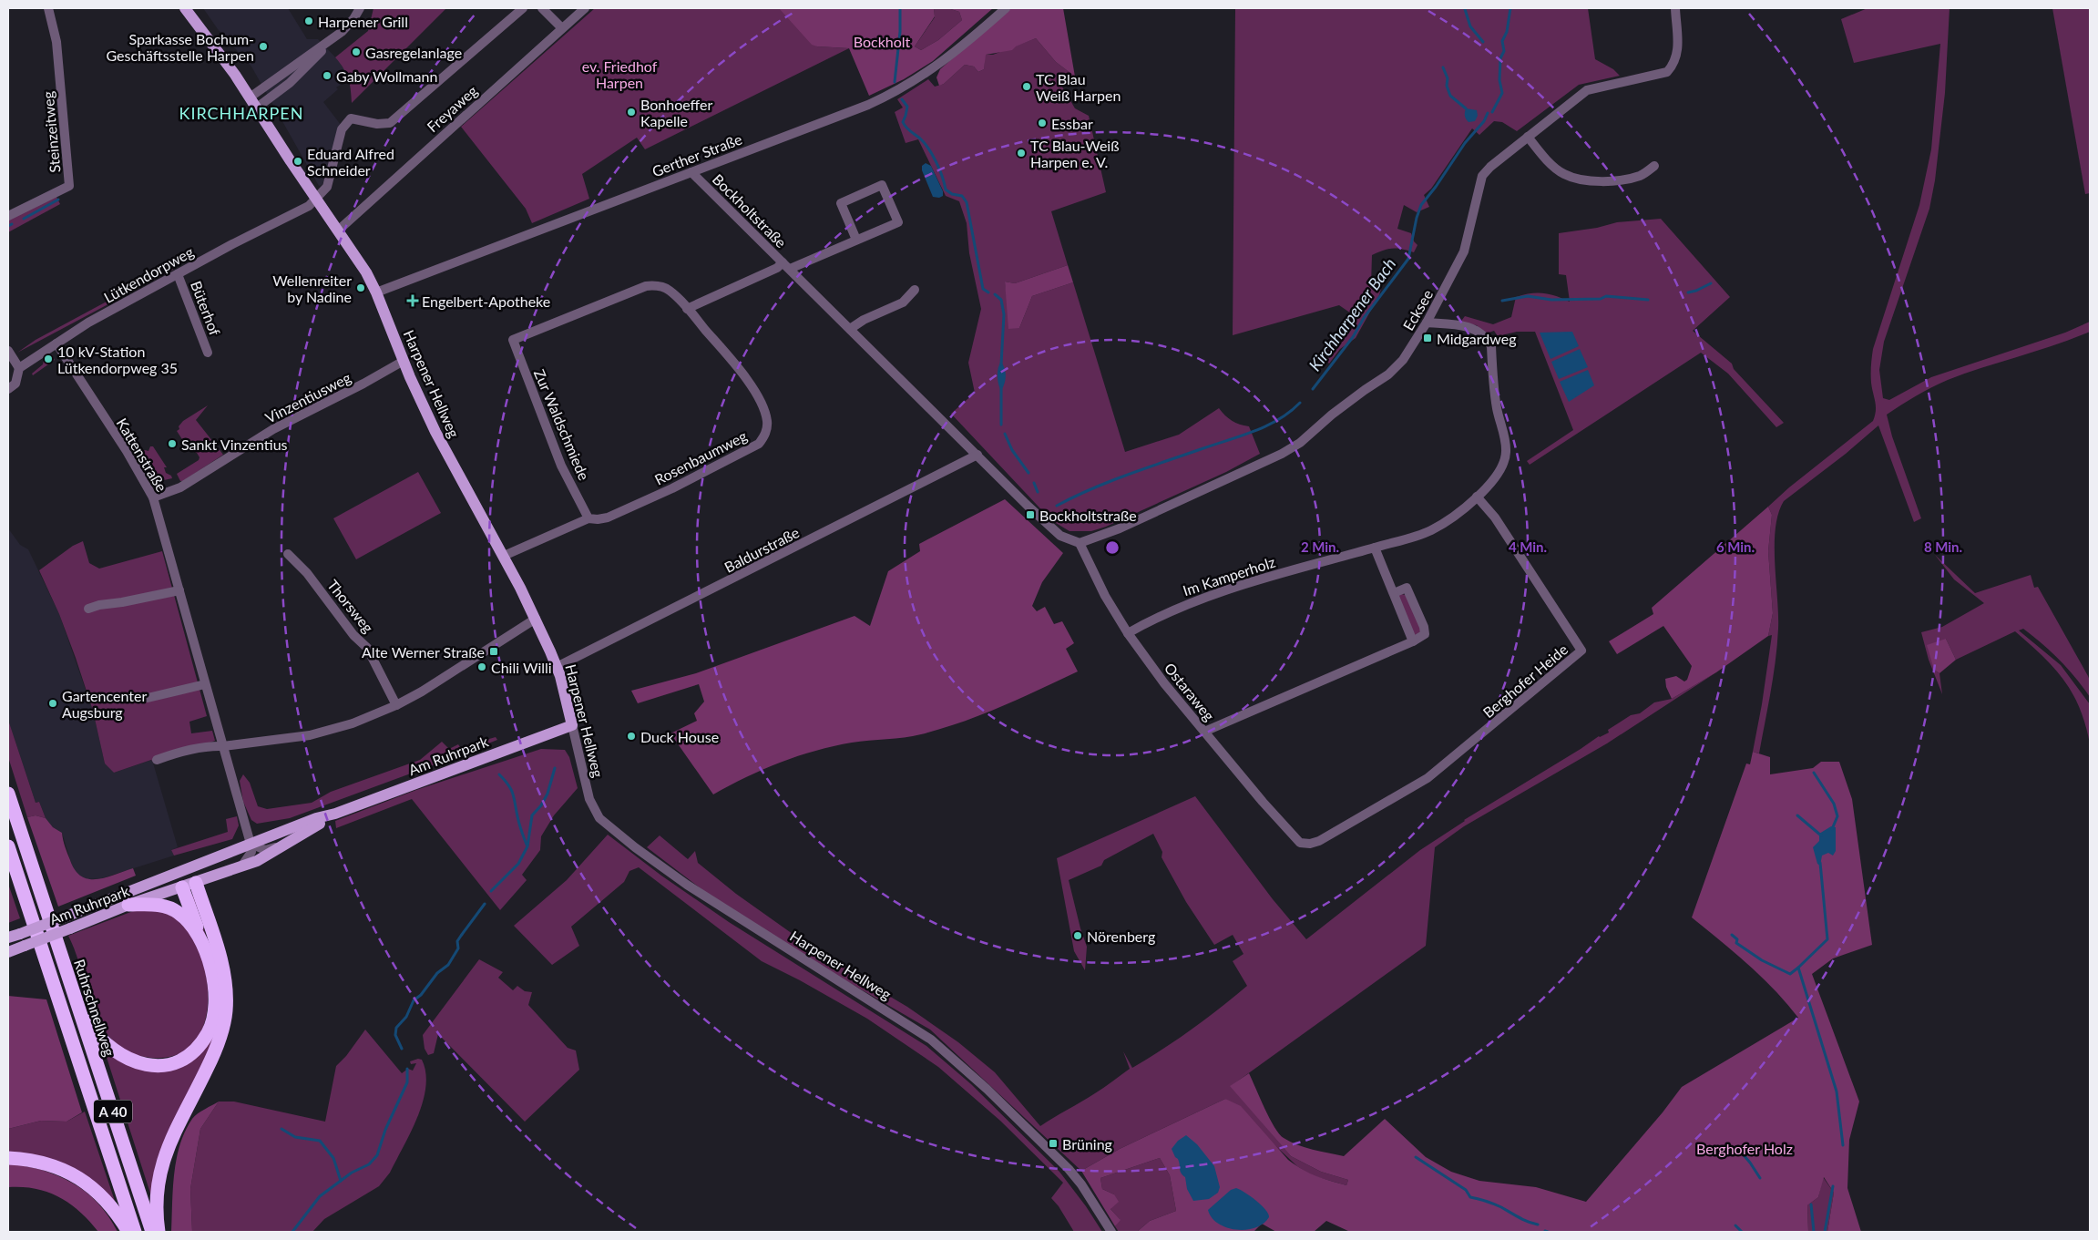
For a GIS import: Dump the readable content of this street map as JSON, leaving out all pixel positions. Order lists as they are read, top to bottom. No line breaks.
{"streets":{"highway":["Ruhrschnellweg","A 40"],"main road":["Harpener Hellweg","Am Ruhrpark"],"street":["Freyaweg","Steinzeitweg","Gerther Straße","Bockholtstraße","Lütkendorpweg","Büterhof","Ecksee","Vinzentiusweg","Zur Waldschmiede","Kattenstraße","Rosenbaumweg","Baldurstraße","Im Kamperholz","Thorsweg","Berghofer Heide","Ostaraweg"]},"crossings":[["Freyaweg","Harpener Hellweg"],["Gerther Straße","Bockholtstraße"],["Gerther Straße","Harpener Hellweg"],["Bockholtstraße","Ecksee"],["Bockholtstraße","Baldurstraße"],["Bockholtstraße","Ostaraweg"],["Lütkendorpweg","Büterhof"],["Lütkendorpweg","Harpener Hellweg"],["Lütkendorpweg","Kattenstraße"],["Ecksee","Ostaraweg"],["Harpener Hellweg","Vinzentiusweg"],["Harpener Hellweg","Rosenbaumweg"],["Harpener Hellweg","Baldurstraße"],["Harpener Hellweg","Am Ruhrpark"],["Vinzentiusweg","Kattenstraße"],["Zur Waldschmiede","Rosenbaumweg"],["Kattenstraße","Am Ruhrpark"],["Im Kamperholz","Ostaraweg"],["Berghofer Heide","Ostaraweg"]],"districts":["KIRCHHARPEN"],"water":["Kirchharpener Bach"],"parks":["Bockholt","ev. Friedhof Harpen","Berghofer Holz"],"places":{"other":["Harpener Grill","Sparkasse Bochum- Geschäftsstelle Harpen","Gasregelanlage","Gaby Wollmann","TC Blau Weiß Harpen","Bonhoeffer Kapelle","Essbar","TC Blau-Weiß Harpen e. V.","Eduard Alfred Schneider","Wellenreiter by Nadine","10 kV-Station Lütkendorpweg 35","Sankt Vinzentius","Chili Willi","Gartencenter Augsburg","Duck House","Nörenberg"],"health":["Engelbert-Apotheke"],"transit":["Midgardweg","Bockholtstraße","Alte Werner Straße","Brüning"]},"rings":["2 Min.","4 Min.","6 Min.","8 Min."]}
